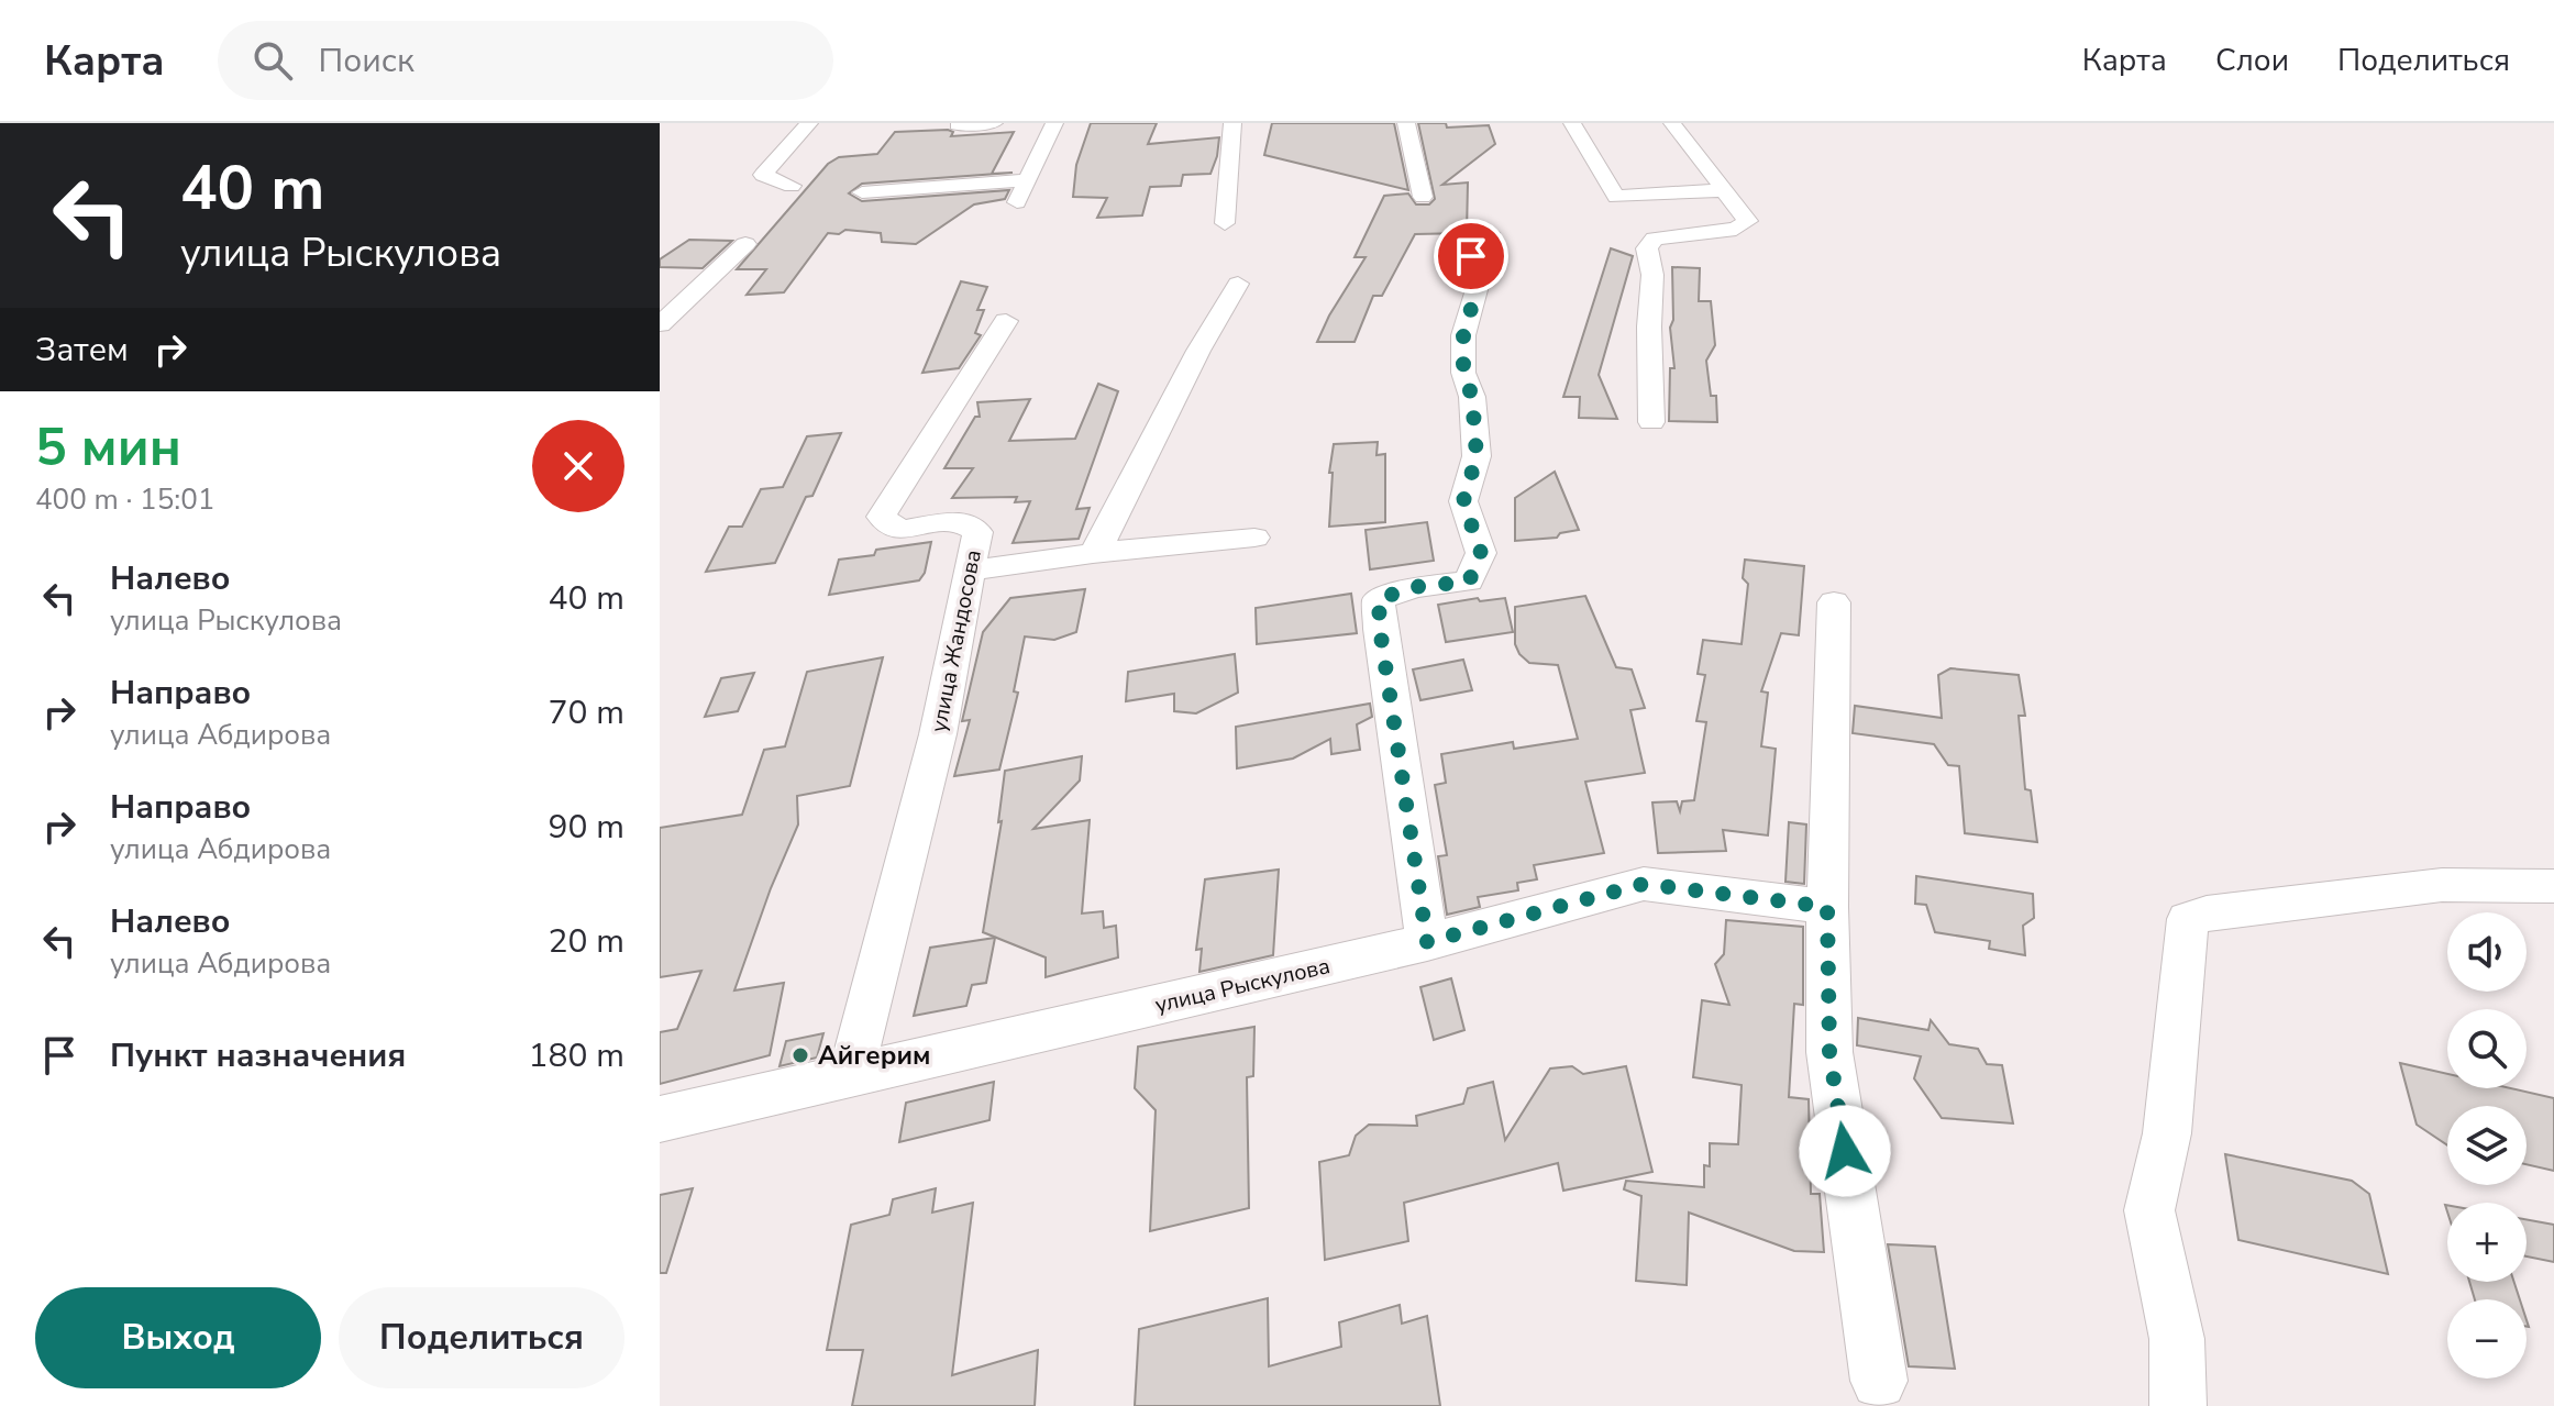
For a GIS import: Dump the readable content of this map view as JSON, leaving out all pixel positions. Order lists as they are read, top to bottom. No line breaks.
{"streets":{"street":["улица Жандосова","улица Рыскулова"]},"crossings":[["улица Жандосова","улица Рыскулова"]],"places":["Айгерим"],"page":{"header":"Карта","search":"Поиск","nav":["Карта","Слои","Поделиться"],"turn":["40 m","улица Рыскулова"],"then":"Затем","heading":["5 мин","400 m · 15:01"],"list":[{"name":"Налево","note":"улица Рыскулова","value":"40 m"},{"name":"Направо","note":"улица Абдирова","value":"70 m"},{"name":"Направо","note":"улица Абдирова","value":"90 m"},{"name":"Налево","note":"улица Абдирова","value":"20 m"},{"name":"Пункт назначения","value":"180 m"}],"map_buttons":["+","−"],"buttons":["Выход","Поделиться"]}}
